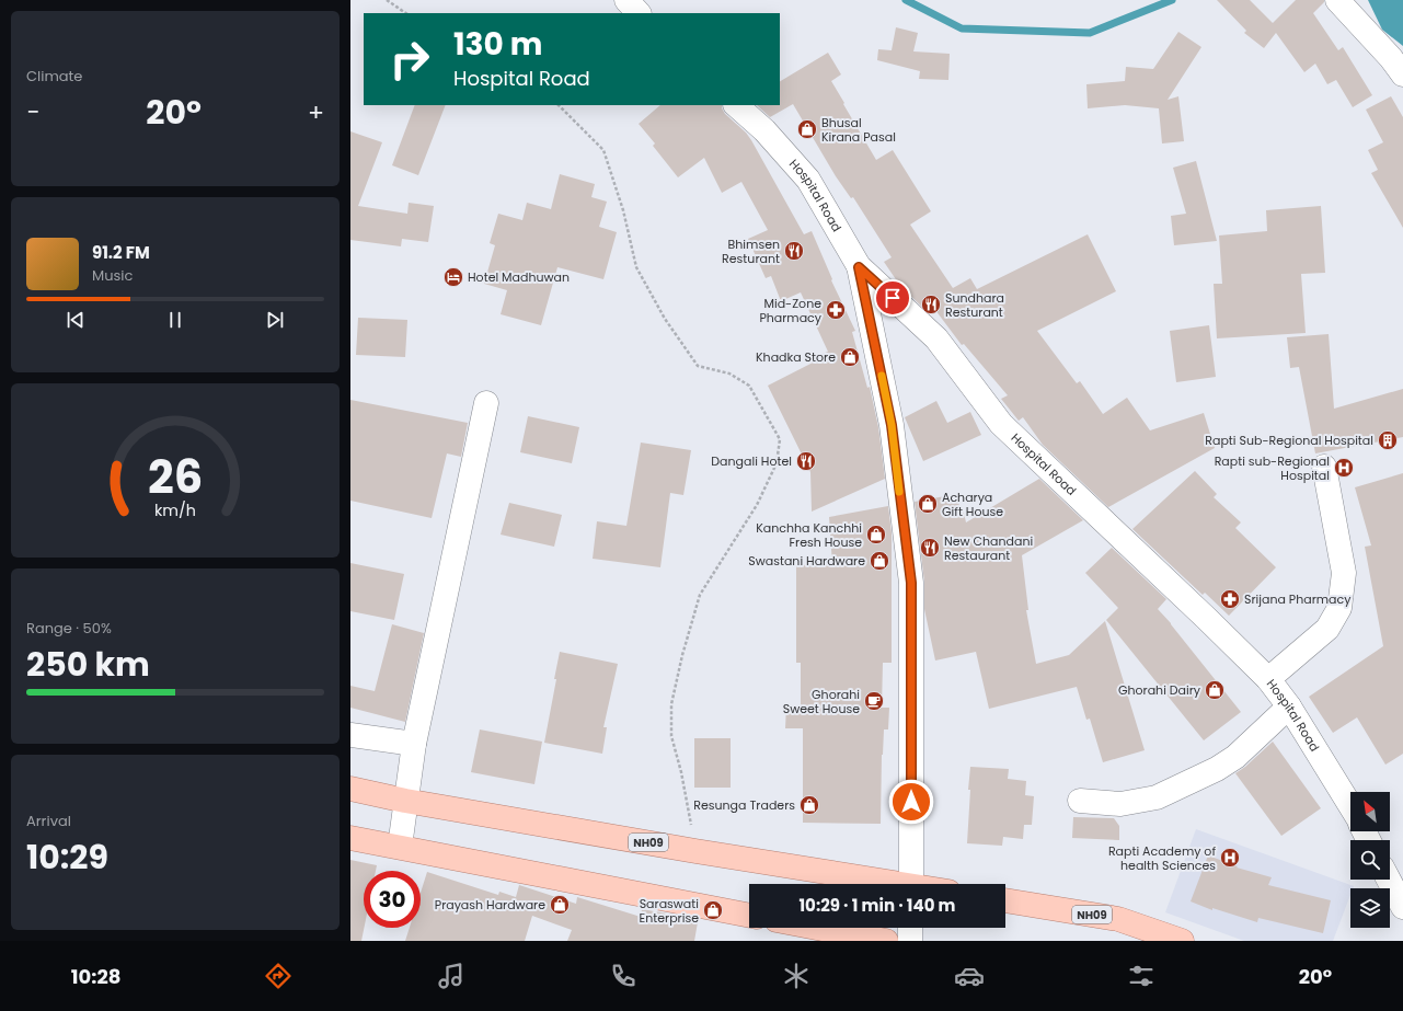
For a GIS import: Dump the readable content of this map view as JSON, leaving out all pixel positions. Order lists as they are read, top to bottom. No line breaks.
{"streets":{"main road":["NH09"],"street":["Hospital Road"]},"places":{"shop":["Bhusal Kirana Pasal","Khadka Store","Acharya Gift House","Kanchha Kanchhi Fresh House","Swastani Hardware","Ghorahi Dairy","Resunga Traders","Prayash Hardware","Saraswati Enterprise"],"restaurant":["Bhimsen Resturant","Sundhara Resturant","Dangali Hotel","New Chandani Restaurant"],"hotel":["Hotel Madhuwan"],"pharmacy":["Mid-Zone Pharmacy","Srijana Pharmacy"],"building":["Rapti Sub-Regional Hospital"],"hospital":["Rapti sub-Regional Hospital","Rapti Academy of health Sciences"],"cafe":["Ghorahi Sweet House"]},"north":"top left","page":{"tile":["Climate",["Range · 50%","250 km"],["Arrival","10:29"]],"turn":["130 m","Hospital Road"],"heat":["−","20°","+"],"song":["91.2 FM","Music"],"limit":"30","trip":"10:29 · 1 min · 140 m","tabs":["10:28","20°"],"gauge":["26","km/h"]}}
